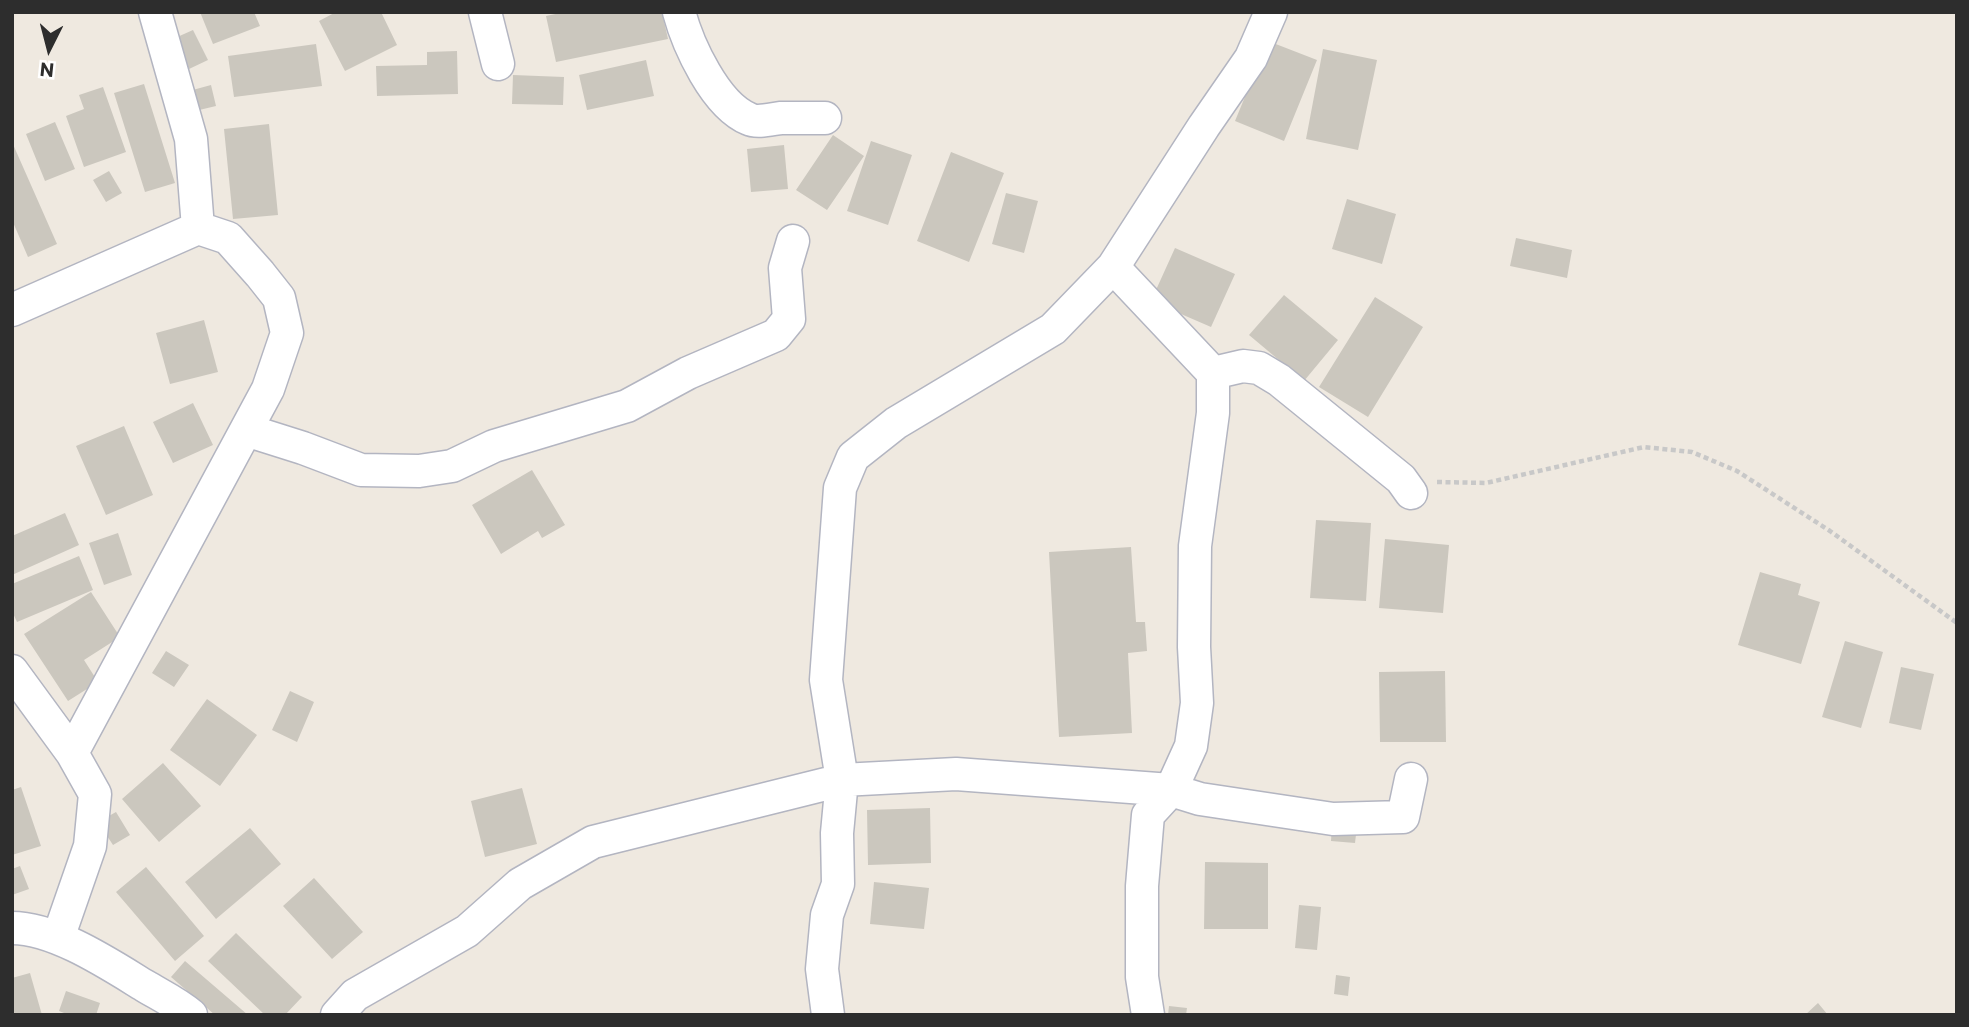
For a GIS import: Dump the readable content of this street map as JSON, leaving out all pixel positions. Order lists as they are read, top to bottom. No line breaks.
{"north":"bottom"}
